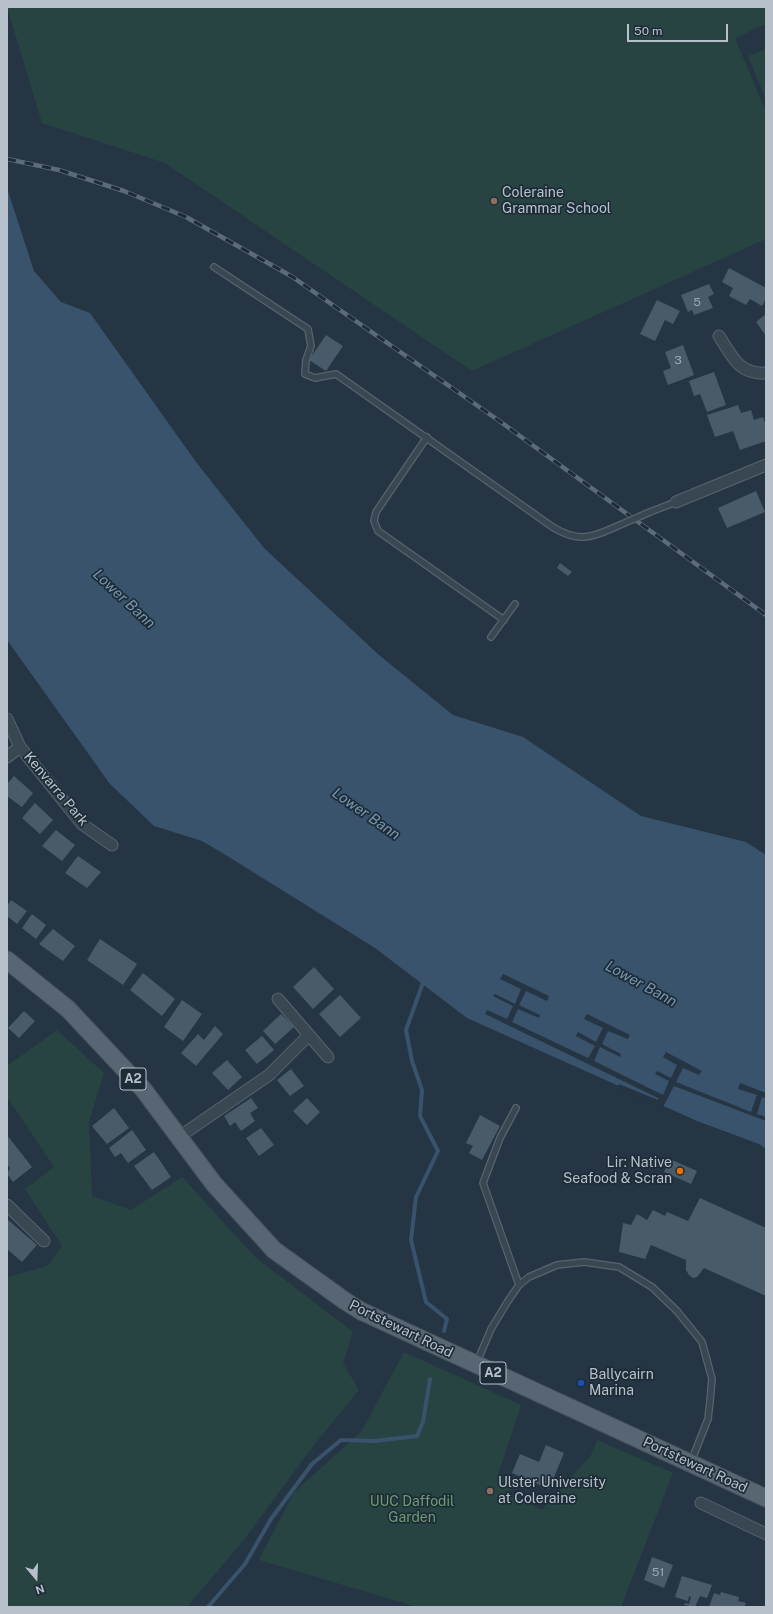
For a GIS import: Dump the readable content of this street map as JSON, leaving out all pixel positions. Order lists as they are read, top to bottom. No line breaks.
{"streets":{"main road":["A2","Portstewart Road"],"street":["Kenvarra Park"]},"water":["Lower Bann"],"parks":["UUC Daffodil Garden"],"places":["Coleraine Grammar School","Lir: Native Seafood & Scran","Ballycairn Marina","Ulster University at Coleraine"],"house_numbers":["5","3","51"],"scale_bar":"50 m","north":"bottom"}
